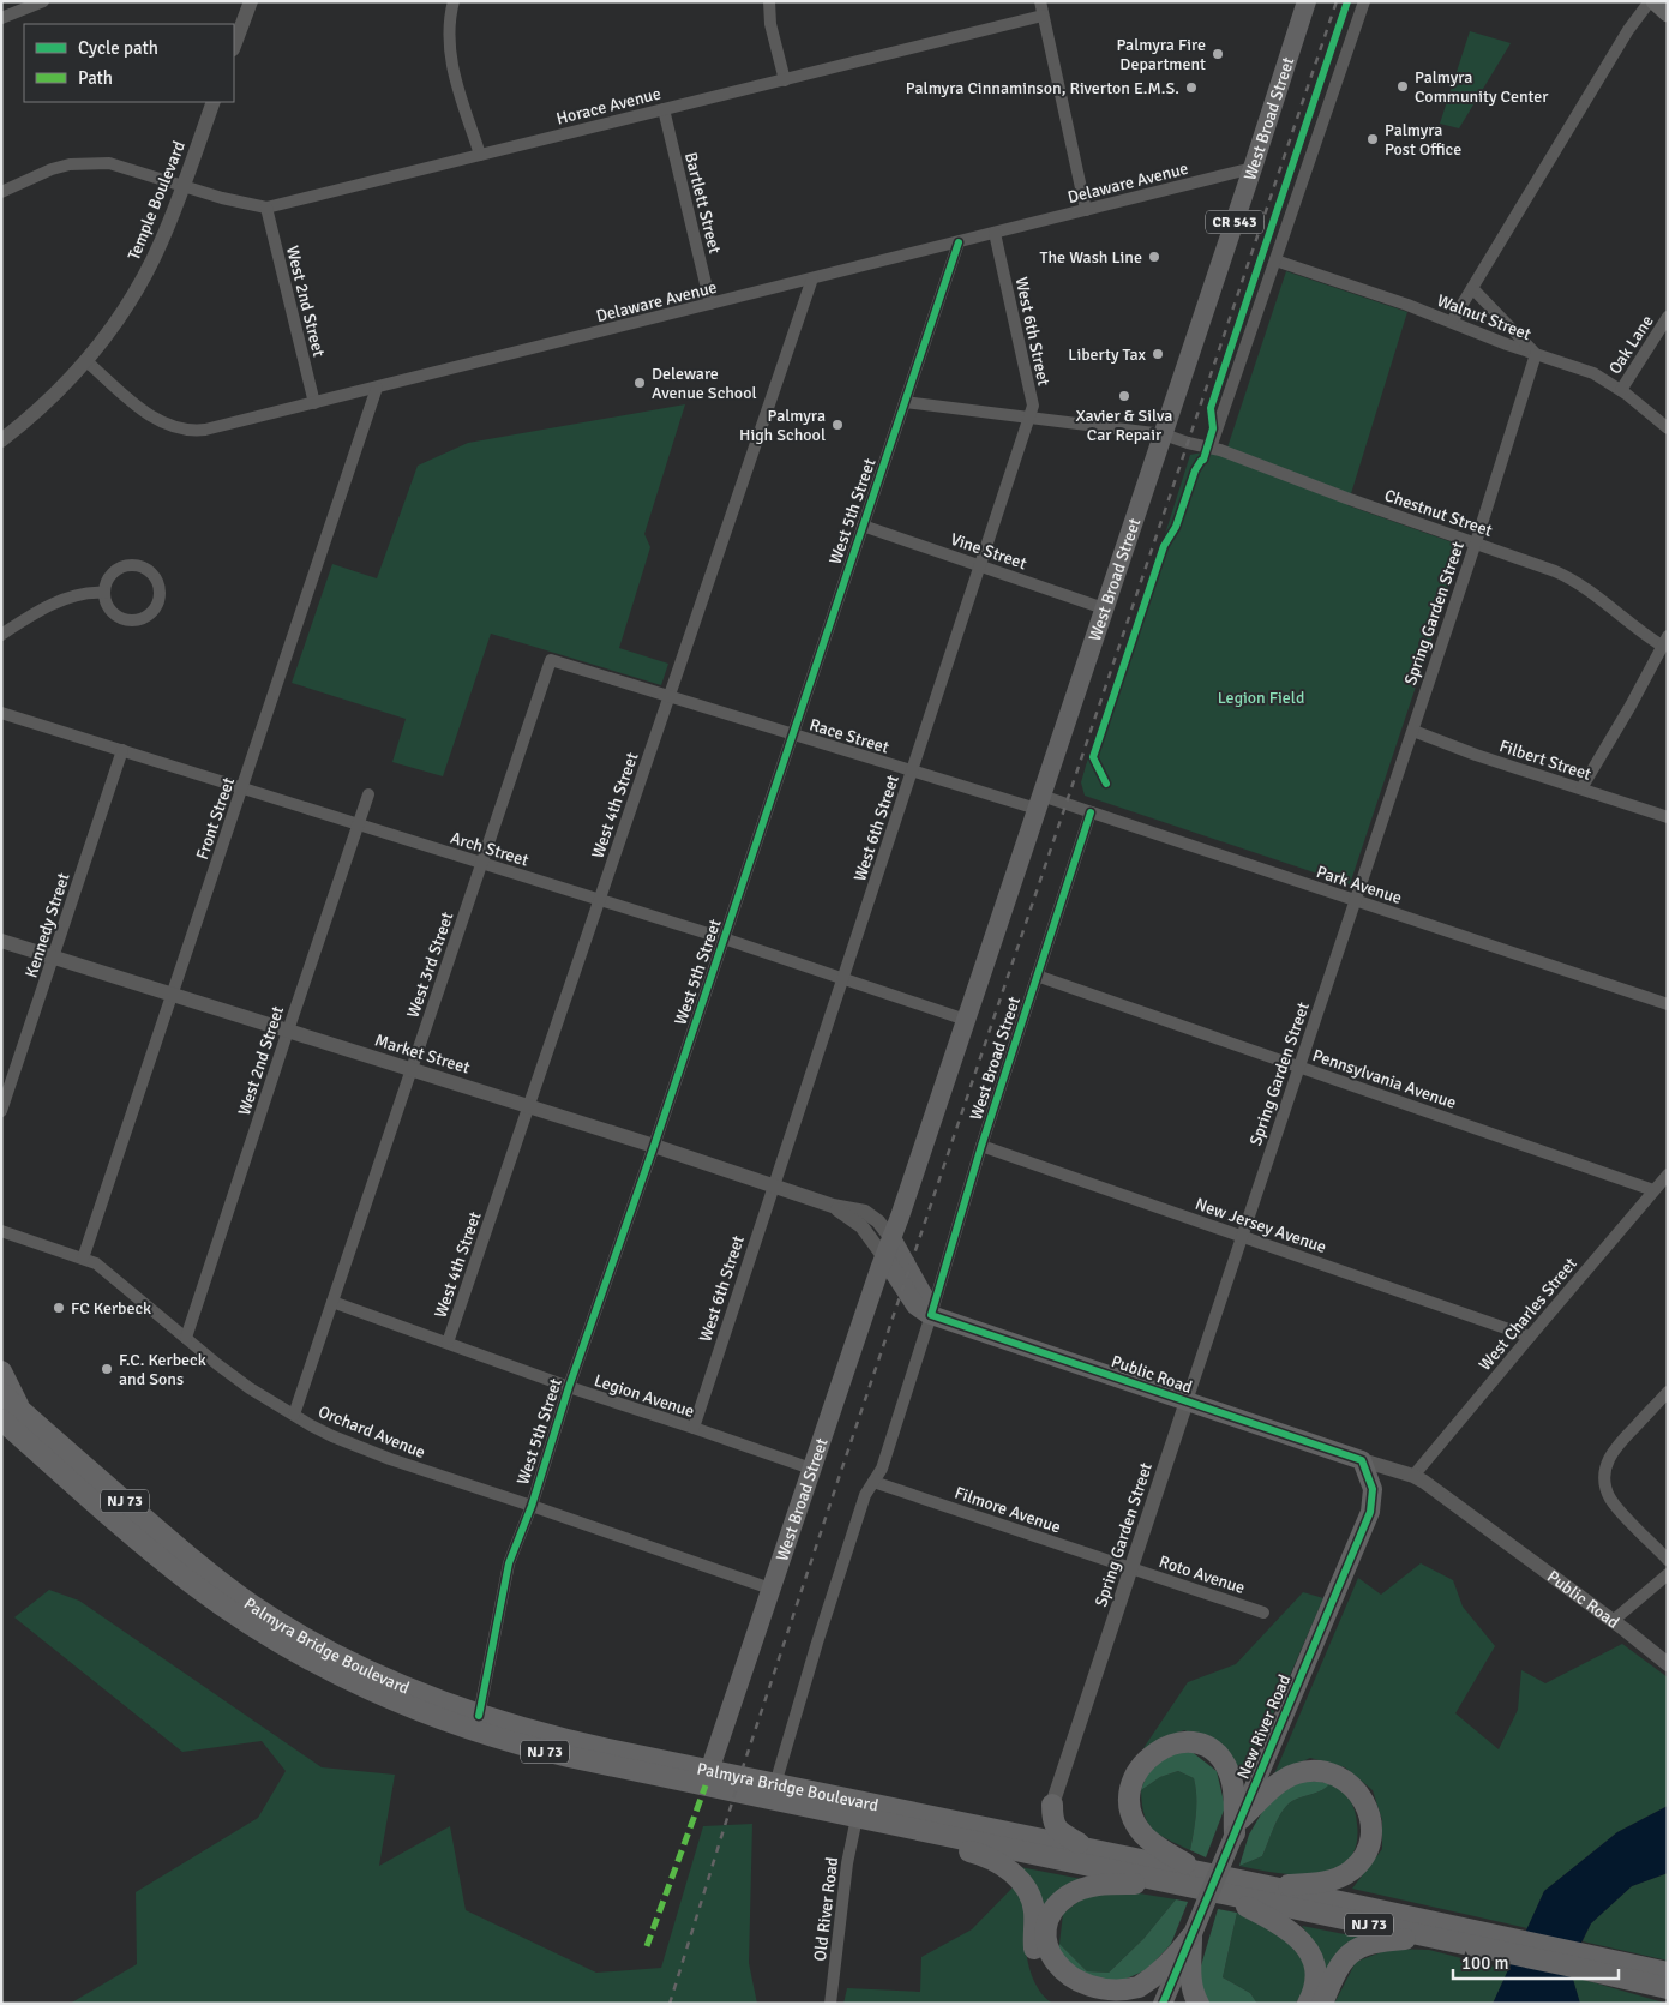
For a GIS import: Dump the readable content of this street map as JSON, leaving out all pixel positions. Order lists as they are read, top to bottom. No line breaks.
{"streets":{"highway":["NJ 73","Palmyra Bridge Boulevard"],"main road":["West Broad Street","CR 543","Public Road","New River Road"],"street":["Horace Avenue","Delaware Avenue","Temple Boulevard","Bartlett Street","West 2nd Street","Walnut Street","West 6th Street","Oak Lane","West 5th Street","Chestnut Street","Vine Street","Spring Garden Street","Race Street","Filbert Street","West 4th Street","Front Street","Arch Street","Park Avenue","Kennedy Street","West 3rd Street","Market Street","Pennsylvania Avenue","New Jersey Avenue","West Charles Street","Legion Avenue","Orchard Avenue","Filmore Avenue","Roto Avenue","Old River Road"]},"crossings":[["Horace Avenue","Temple Boulevard"],["Horace Avenue","Bartlett Street"],["Horace Avenue","West 2nd Street"],["West Broad Street","Delaware Avenue"],["West Broad Street","Chestnut Street"],["West Broad Street","Vine Street"],["West Broad Street","Race Street"],["West Broad Street","Arch Street"],["West Broad Street","Park Avenue"],["West Broad Street","Market Street"],["West Broad Street","Pennsylvania Avenue"],["West Broad Street","New Jersey Avenue"],["West Broad Street","Public Road"],["West Broad Street","Legion Avenue"],["West Broad Street","Orchard Avenue"],["West Broad Street","Filmore Avenue"],["West Broad Street","Palmyra Bridge Boulevard"],["Delaware Avenue","Temple Boulevard"],["Delaware Avenue","Bartlett Street"],["Delaware Avenue","West 2nd Street"],["Delaware Avenue","West 6th Street"],["Delaware Avenue","West 5th Street"],["Delaware Avenue","West 4th Street"],["Delaware Avenue","Front Street"],["West 2nd Street","Arch Street"],["West 2nd Street","Market Street"],["West 2nd Street","Orchard Avenue"],["Walnut Street","Oak Lane"],["Walnut Street","Spring Garden Street"],["West 6th Street","Chestnut Street"],["West 6th Street","Vine Street"],["West 6th Street","Race Street"],["West 6th Street","Arch Street"],["West 6th Street","Market Street"],["West 6th Street","Legion Avenue"],["West 5th Street","Chestnut Street"],["West 5th Street","Vine Street"],["West 5th Street","Race Street"],["West 5th Street","Arch Street"],["West 5th Street","Market Street"],["West 5th Street","Legion Avenue"],["West 5th Street","Orchard Avenue"],["West 5th Street","Palmyra Bridge Boulevard"],["Chestnut Street","Spring Garden Street"],["Spring Garden Street","Filbert Street"],["Spring Garden Street","Park Avenue"],["Spring Garden Street","Pennsylvania Avenue"],["Spring Garden Street","New Jersey Avenue"],["Spring Garden Street","Public Road"],["Spring Garden Street","Filmore Avenue"],["Spring Garden Street","Roto Avenue"],["Race Street","West 4th Street"],["Race Street","Park Avenue"],["Race Street","West 3rd Street"],["West 4th Street","Arch Street"],["West 4th Street","Market Street"],["West 4th Street","Legion Avenue"],["Front Street","Arch Street"],["Front Street","Market Street"],["Front Street","Orchard Avenue"],["Arch Street","Kennedy Street"],["Arch Street","West 3rd Street"],["Kennedy Street","Market Street"],["West 3rd Street","Market Street"],["West 3rd Street","Legion Avenue"],["West 3rd Street","Orchard Avenue"],["Market Street","Public Road"],["Pennsylvania Avenue","West Charles Street"],["New Jersey Avenue","West Charles Street"],["West Charles Street","Public Road"],["Public Road","New River Road"],["Filmore Avenue","Roto Avenue"],["Palmyra Bridge Boulevard","Old River Road"]],"parks":["Legion Field"],"places":["Palmyra Fire Department","Palmyra Community Center","Palmyra Cinnaminson, Riverton E.M.S.","Palmyra Post Office","The Wash Line","Liberty Tax","Deleware Avenue School","Xavier & Silva Car Repair","Palmyra High School","FC Kerbeck","F.C. Kerbeck and Sons"],"legend":["Cycle path","Path"],"scale_bar":"100 m"}
